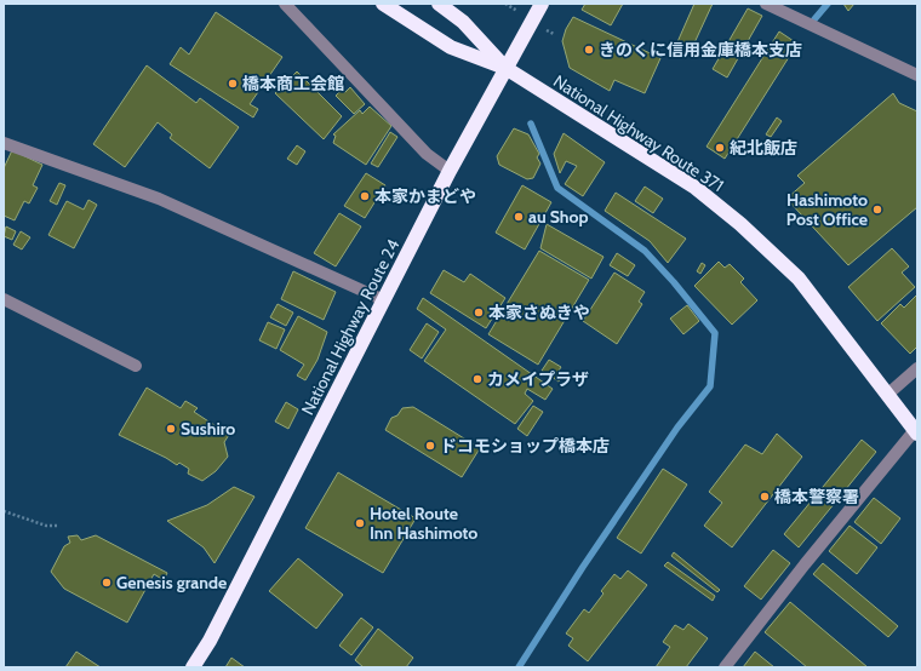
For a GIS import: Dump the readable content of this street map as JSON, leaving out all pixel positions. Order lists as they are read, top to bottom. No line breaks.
{"streets":{"highway":["National Highway Route 371","National Highway Route 24"]},"crossings":[["National Highway Route 371","National Highway Route 24"]],"places":["きのくに信用金庫橋本支店","橋本商工会館","紀北飯店","本家かまどや","Hashimoto Post Office","au Shop","本家さぬきや","カメイプラザ","Sushiro","ドコモショップ橋本店","橋本警察署","Hotel Route Inn Hashimoto","Genesis grande"]}
